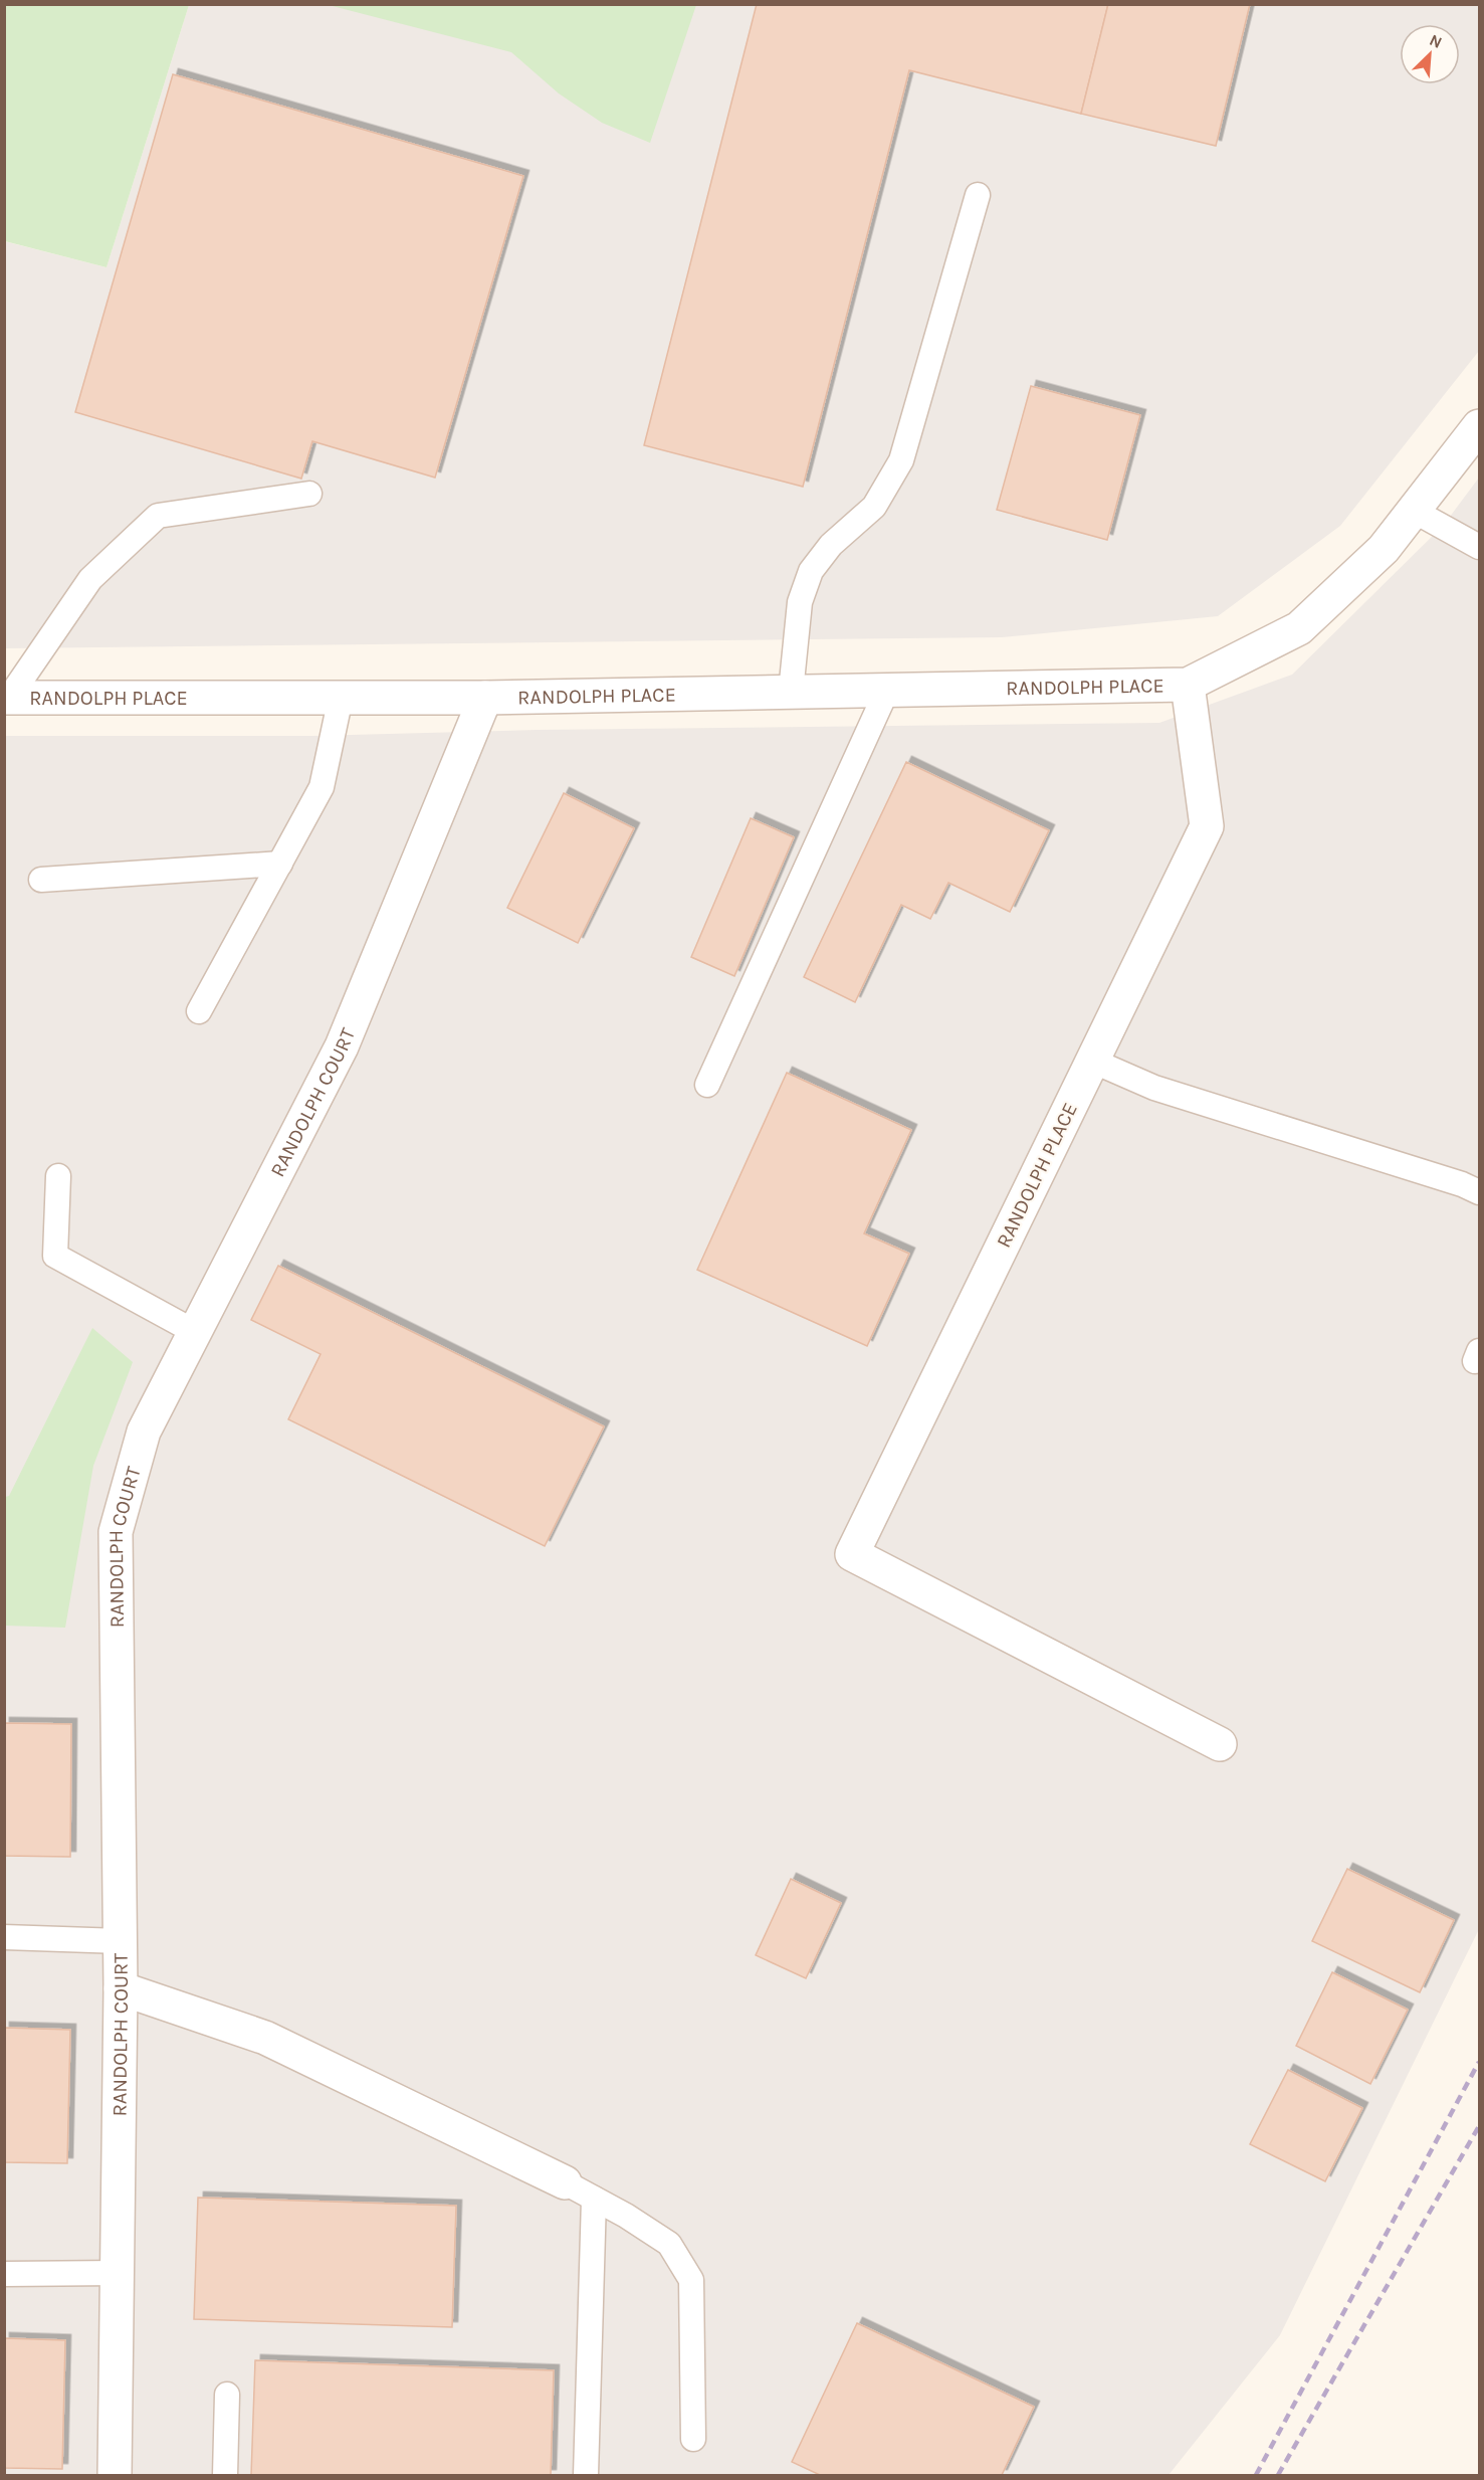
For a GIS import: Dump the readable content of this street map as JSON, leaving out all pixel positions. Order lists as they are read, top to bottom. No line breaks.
{"streets":{"street":["RANDOLPH PLACE","RANDOLPH COURT"]},"crossings":[["RANDOLPH PLACE","RANDOLPH COURT"]],"north":"top right"}
